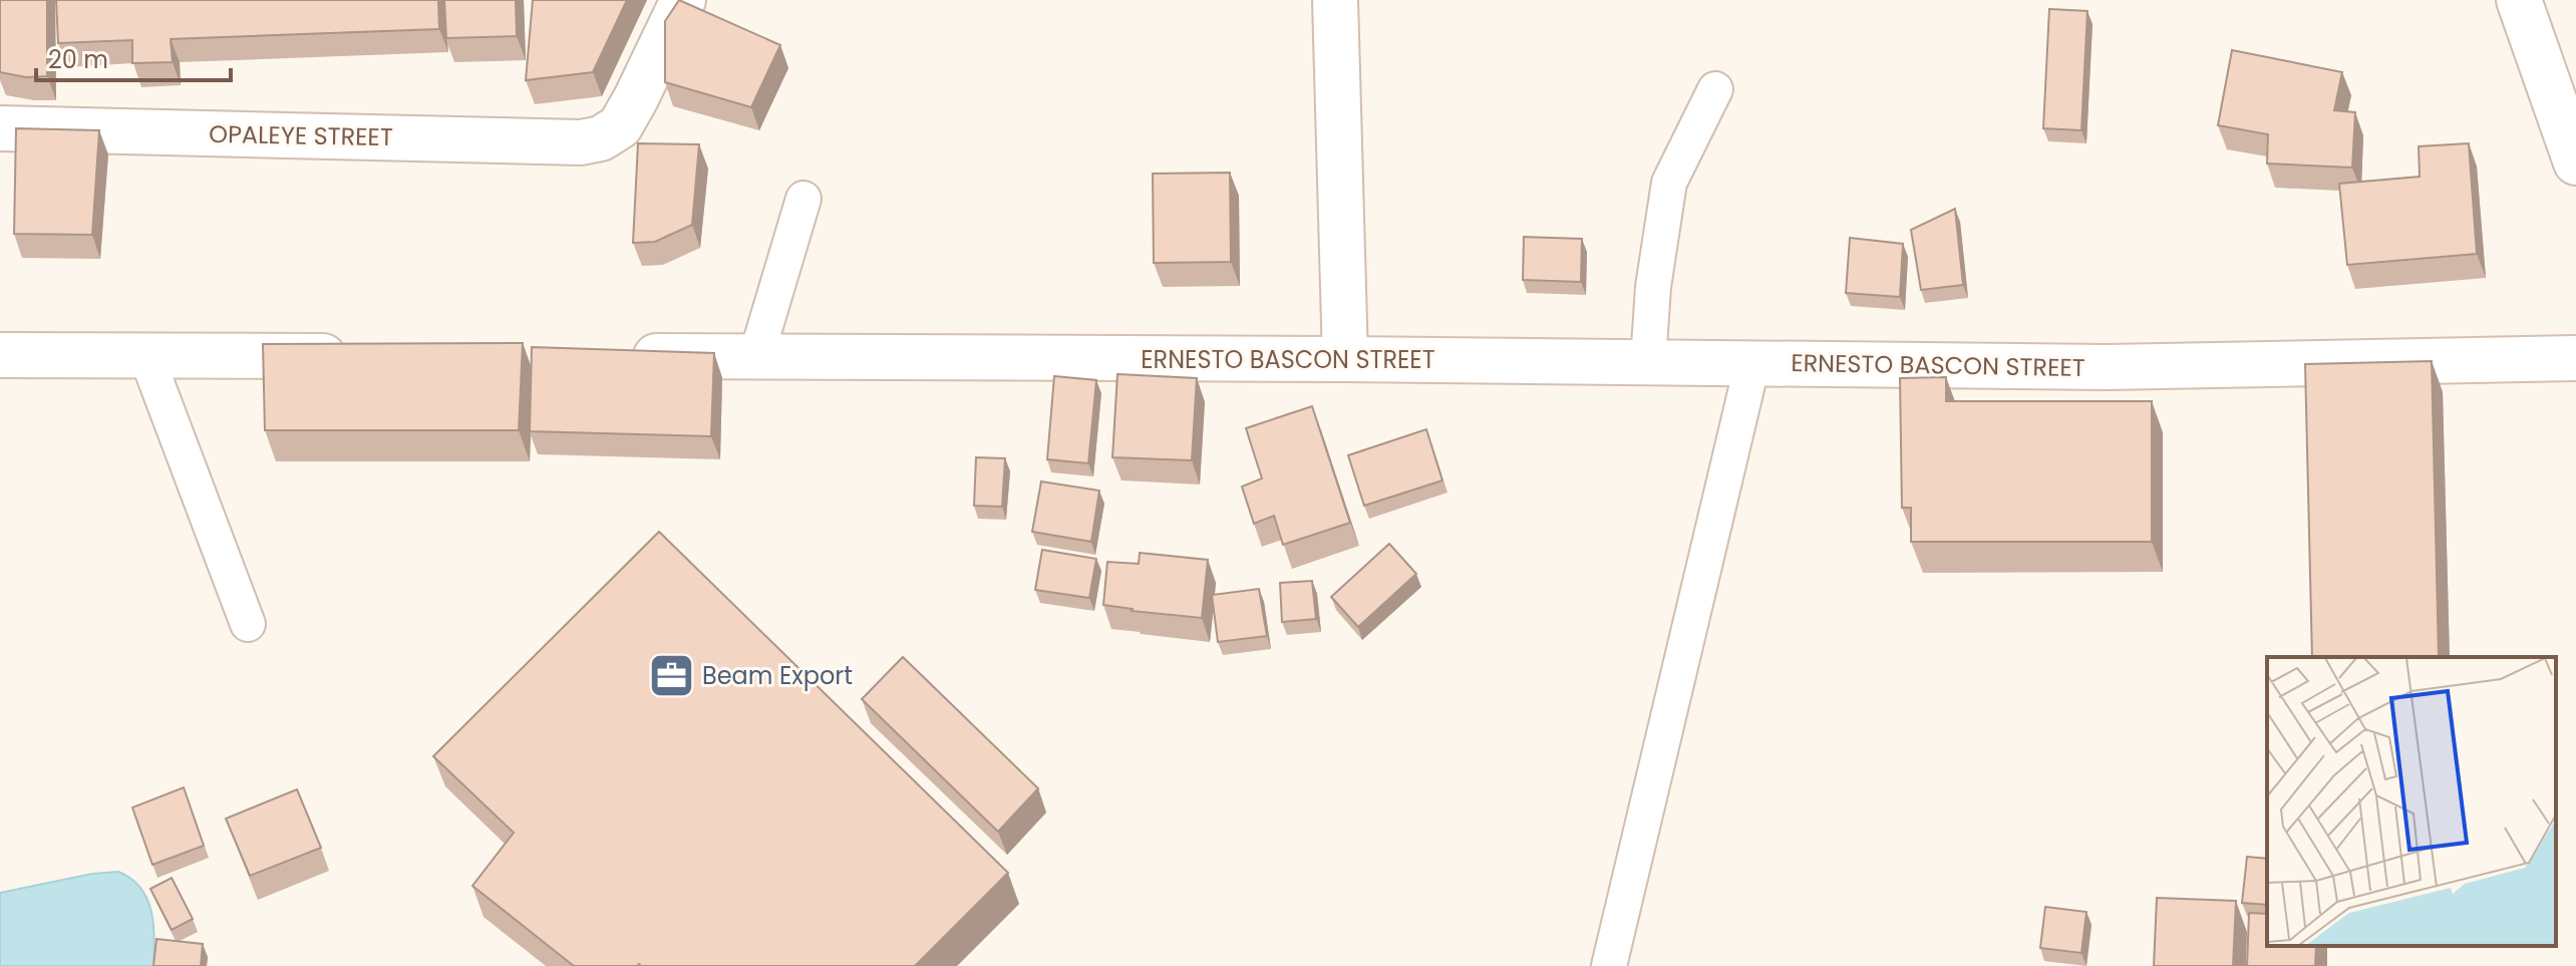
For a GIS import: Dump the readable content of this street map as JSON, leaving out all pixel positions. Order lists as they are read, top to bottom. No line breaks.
{"streets":{"street":["OPALEYE STREET","ERNESTO BASCON STREET"]},"places":{"office":["Beam Export"]},"scale_bar":"20 m"}
